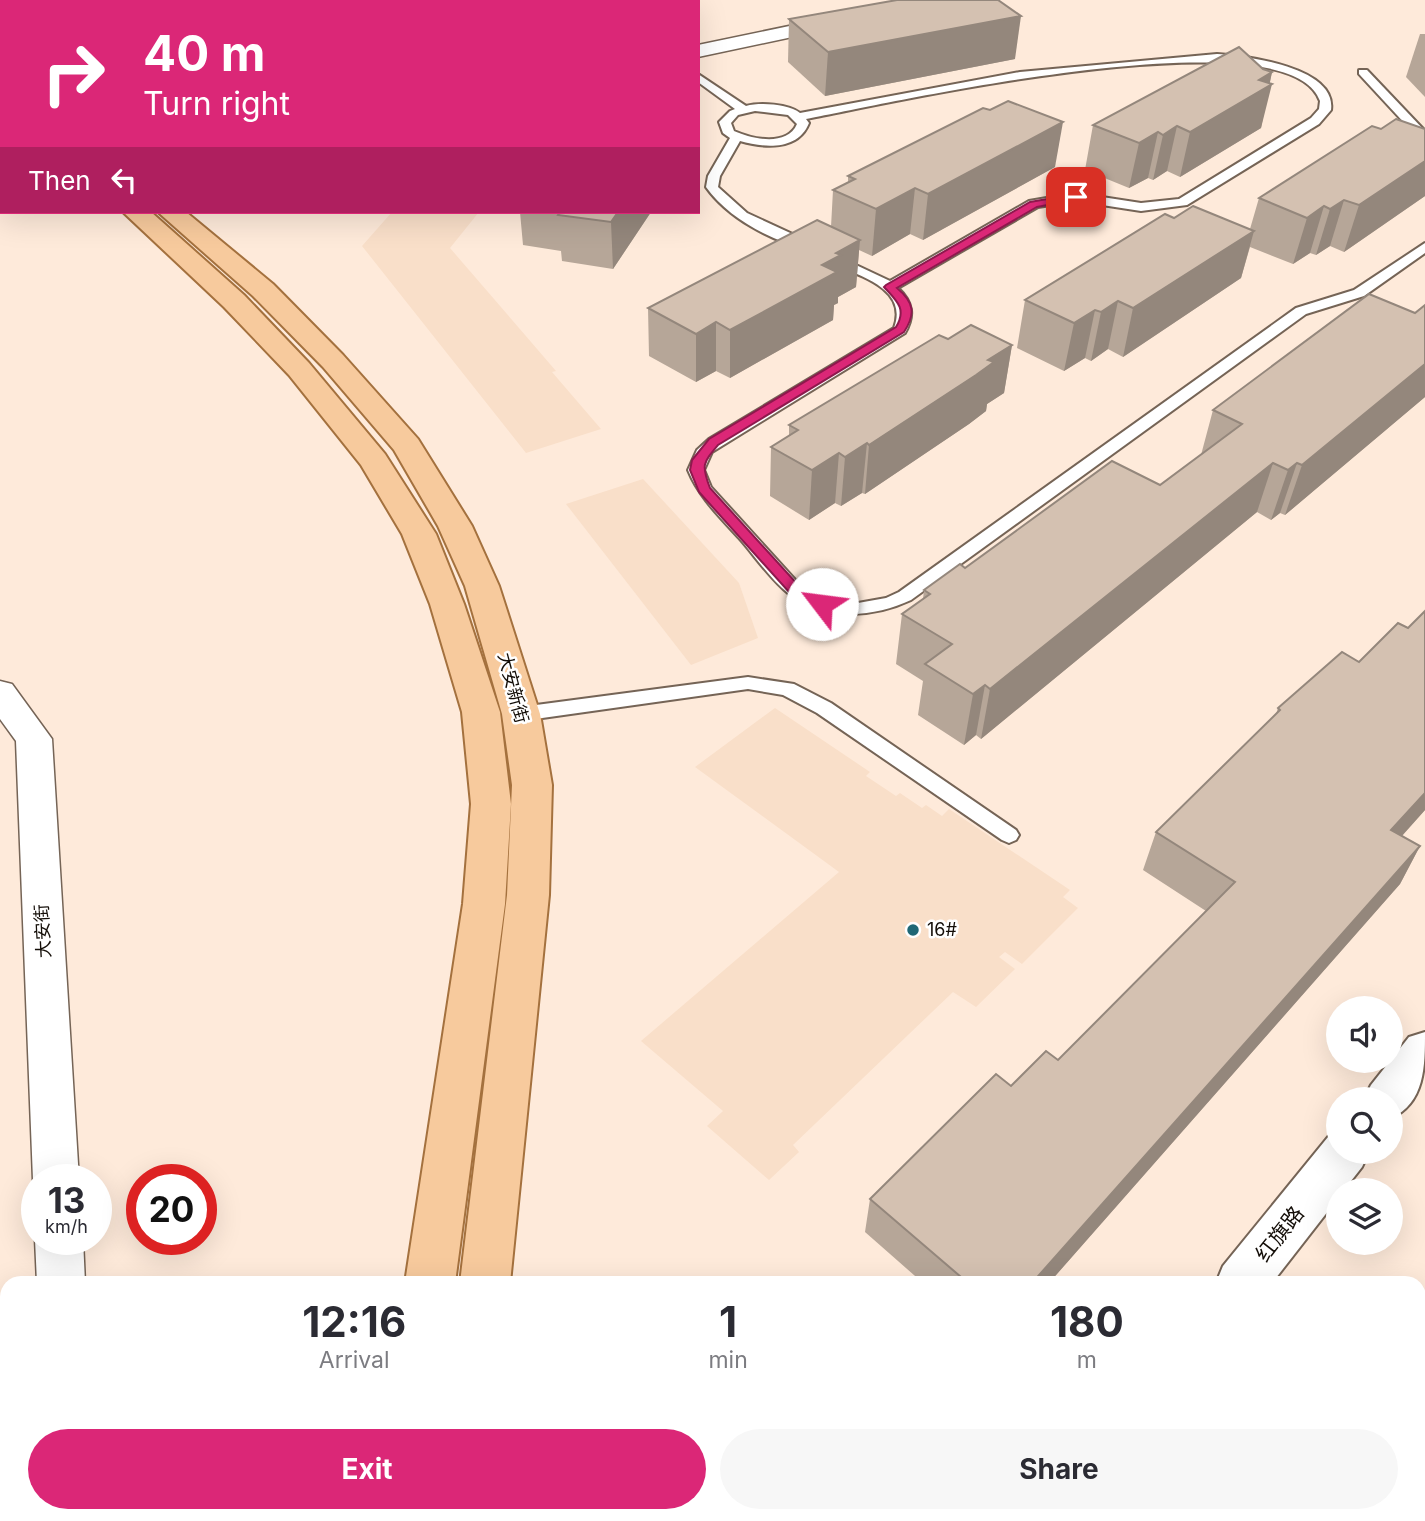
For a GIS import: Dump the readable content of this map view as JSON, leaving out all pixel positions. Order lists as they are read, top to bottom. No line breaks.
{"streets":{"main road":["大安新街"],"street":["大安街","红旗路"]},"places":["16#"],"page":{"turn":["40 m","Turn right"],"then":"Then","speed":"13 km/h","limit":"20","eta":["12:16","Arrival","1","min","180","m"],"buttons":["Exit","Share"]}}
